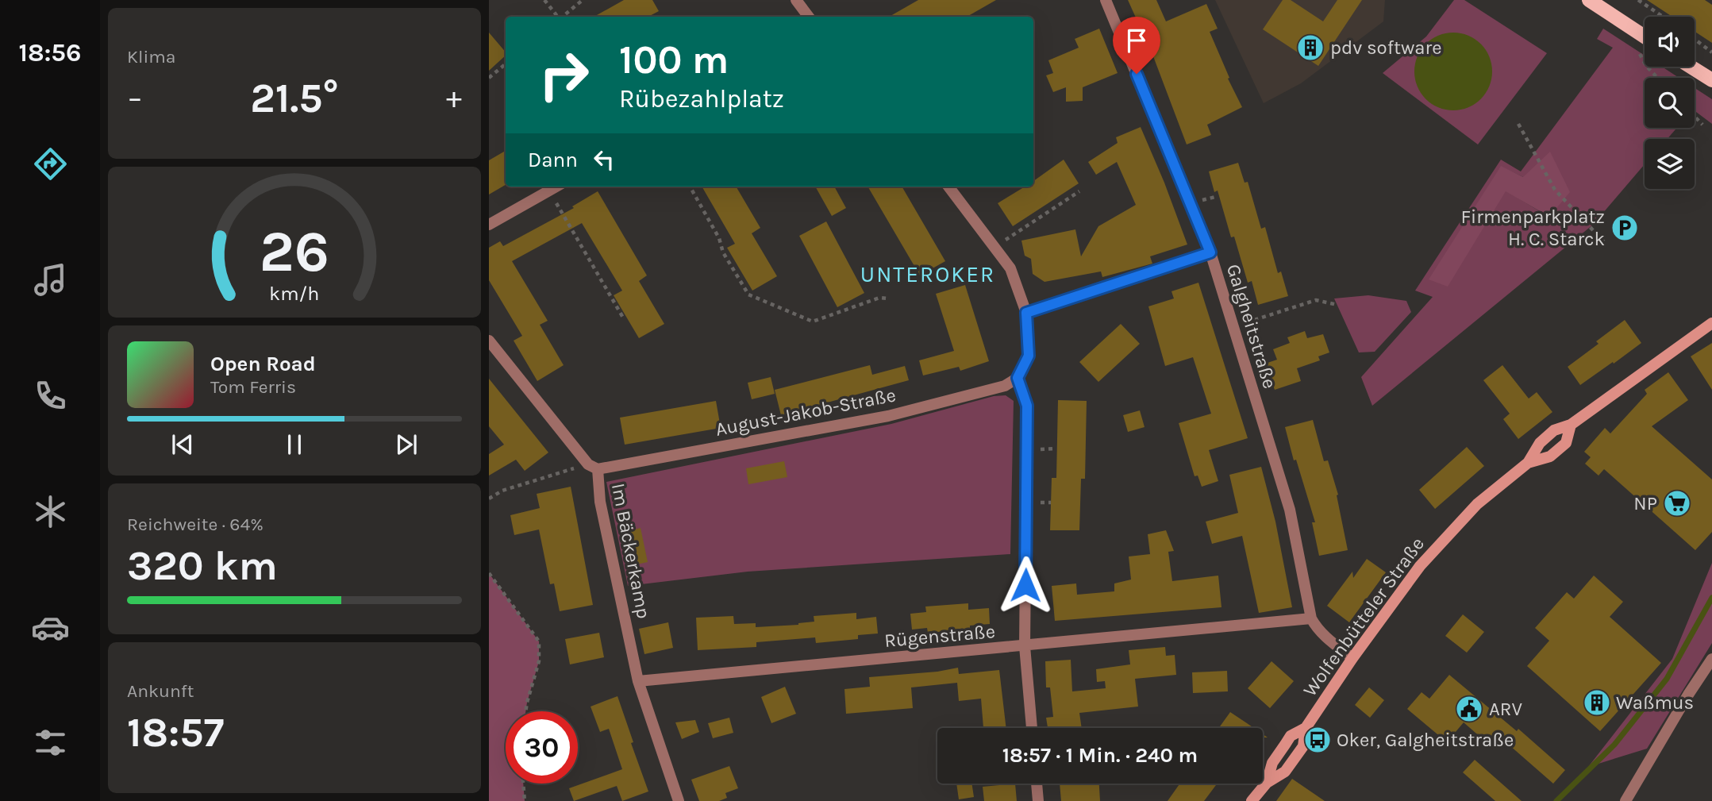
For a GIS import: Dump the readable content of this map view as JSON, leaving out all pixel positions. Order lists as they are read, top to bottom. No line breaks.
{"streets":{"main road":["Wolfenbütteler Straße"],"street":["Galgheitstraße","August-Jakob-Straße","Im Bäckerkamp","Rügenstraße"]},"crossings":[["Galgheitstraße","Wolfenbütteler Straße"],["Galgheitstraße","Rügenstraße"],["August-Jakob-Straße","Im Bäckerkamp"],["Im Bäckerkamp","Rügenstraße"]],"districts":["UNTEROKER"],"places":{"building":["pdv software","Waßmus"],"parking":["Firmenparkplatz H. C. Starck"],"supermarket":["NP"],"public building":["ARV"],"bus stop":["Oker, Galgheitstraße"]},"page":{"tabs":"18:56","tile":["Klima",["Reichweite · 64%","320 km"],["Ankunft","18:57"]],"turn":["100 m","Rübezahlplatz"],"heat":["−","21.5°","+"],"then":"Dann","song":["Open Road","Tom Ferris"],"limit":"30","trip":"18:57 · 1 Min. · 240 m","gauge":["26","km/h"]}}
